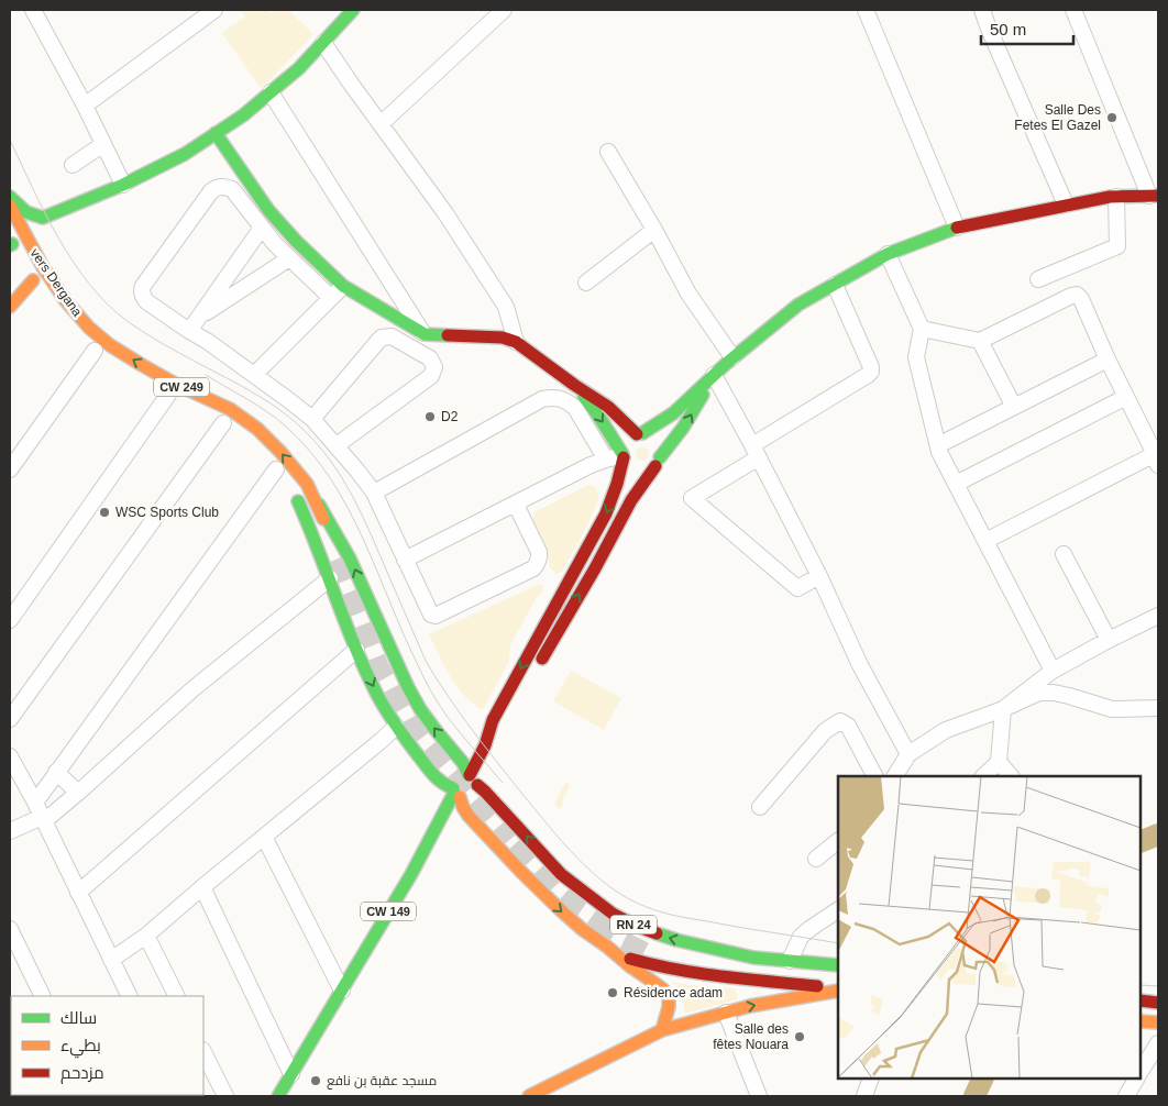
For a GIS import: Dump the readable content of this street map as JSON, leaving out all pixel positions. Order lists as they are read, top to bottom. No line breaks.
{"streets":{"main road":["CW 249","CW 149","RN 24"]},"crossings":[["CW 149","RN 24"]],"places":["Salle Des Fetes El Gazel","D2","WSC Sports Club","Résidence adam","Salle des fêtes Nouara","مسجد عقبة بن نافع"],"legend":["سالك","بطيء","مزدحم"],"scale_bar":"50 m"}
